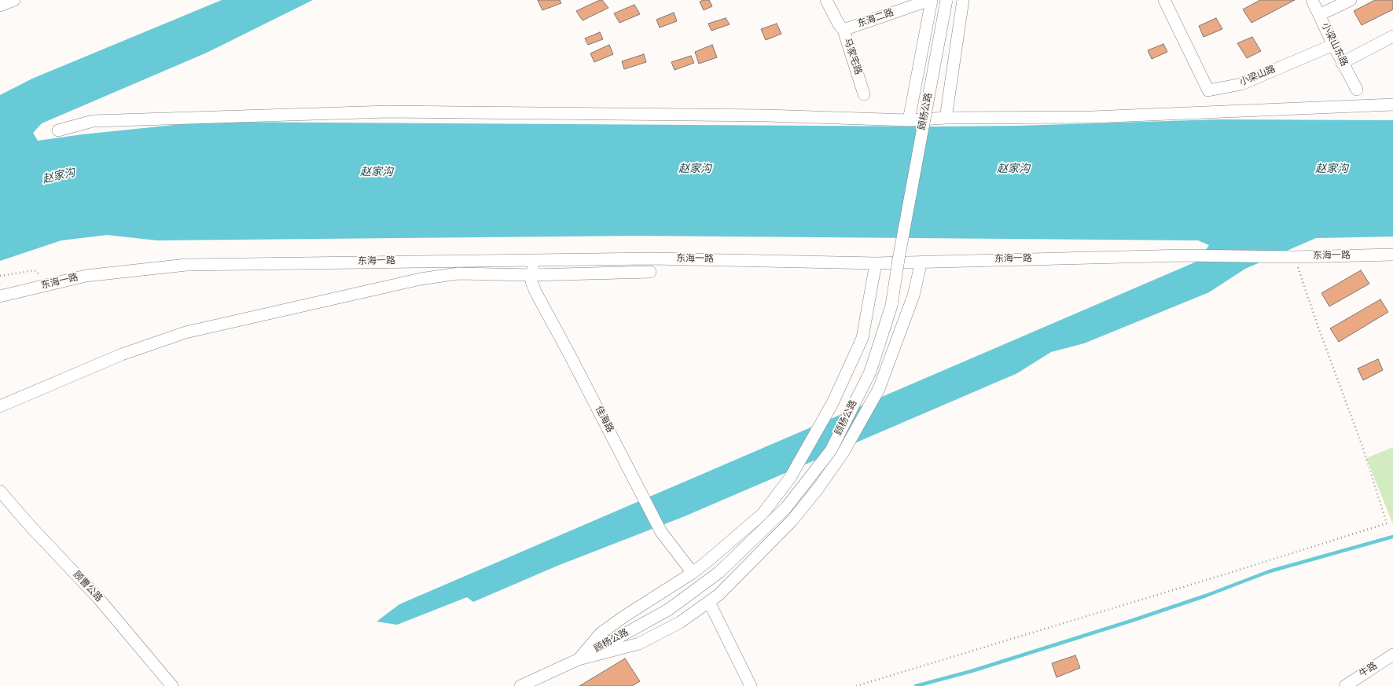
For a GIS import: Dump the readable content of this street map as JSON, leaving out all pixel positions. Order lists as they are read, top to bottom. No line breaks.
{"streets":{"street":["东海二路","小梁山东路","马家宅路","小梁山路","顾杨公路","东海一路","佳海路","顾曹公路","牛路"]},"crossings":[["东海二路","马家宅路"],["小梁山东路","小梁山路"],["东海一路","佳海路"]],"water":["赵家沟"]}
